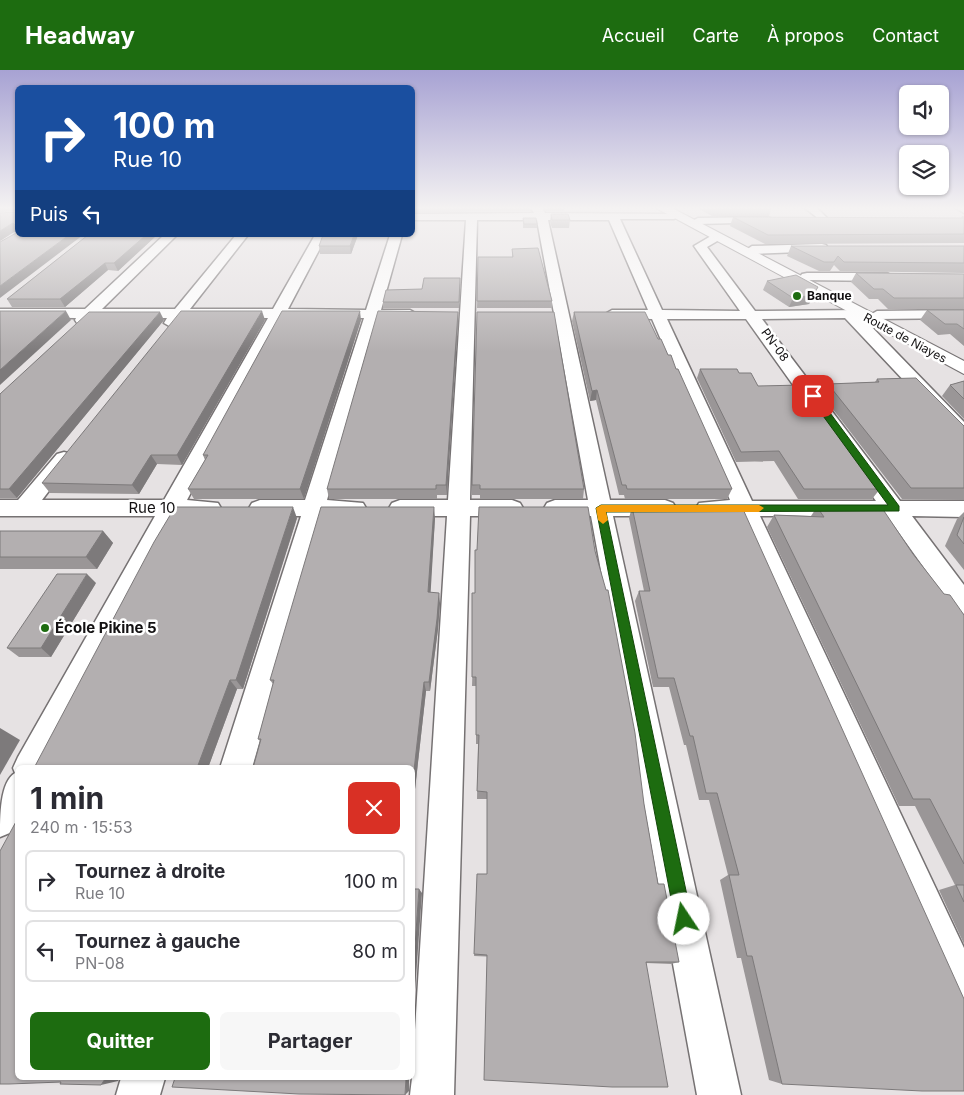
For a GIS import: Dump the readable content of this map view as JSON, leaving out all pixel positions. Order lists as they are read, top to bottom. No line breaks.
{"streets":{"main road":["Route de Niayes"],"street":["PN-08","Rue 10"]},"crossings":[["PN-08","Rue 10"]],"places":["Banque","École Pikine 5"],"page":{"header":"Headway","nav":["Accueil","Carte","À propos","Contact"],"turn":["100 m","Rue 10"],"then":"Puis","heading":["1 min","240 m · 15:53"],"list":[{"name":"Tournez à droite","note":"Rue 10","value":"100 m"},{"name":"Tournez à gauche","note":"PN-08","value":"80 m"}],"buttons":["Quitter","Partager"]}}
